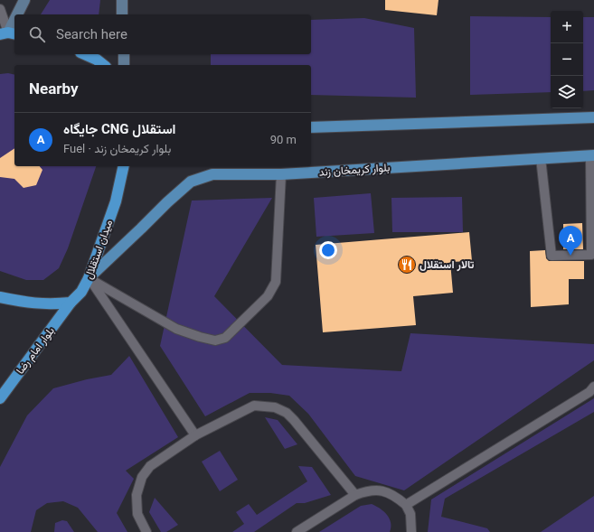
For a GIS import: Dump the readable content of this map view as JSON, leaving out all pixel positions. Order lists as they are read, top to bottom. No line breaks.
{"streets":{"highway":["میدان استقلال","بلوار امام رضا"],"main road":["بلوار کریمخان زند"]},"crossings":[["بلوار کریمخان زند","میدان استقلال"],["میدان استقلال","بلوار امام رضا"]],"places":{"restaurant":["تالار استقلال"]},"page":{"map_buttons":["+","−"],"search":"Search here","heading":"Nearby","list":[{"mark":"A","name":"جایگاه CNG استقلال","note":"Fuel · بلوار کریمخان زند","value":"90 m"}],"pins":"A"}}
